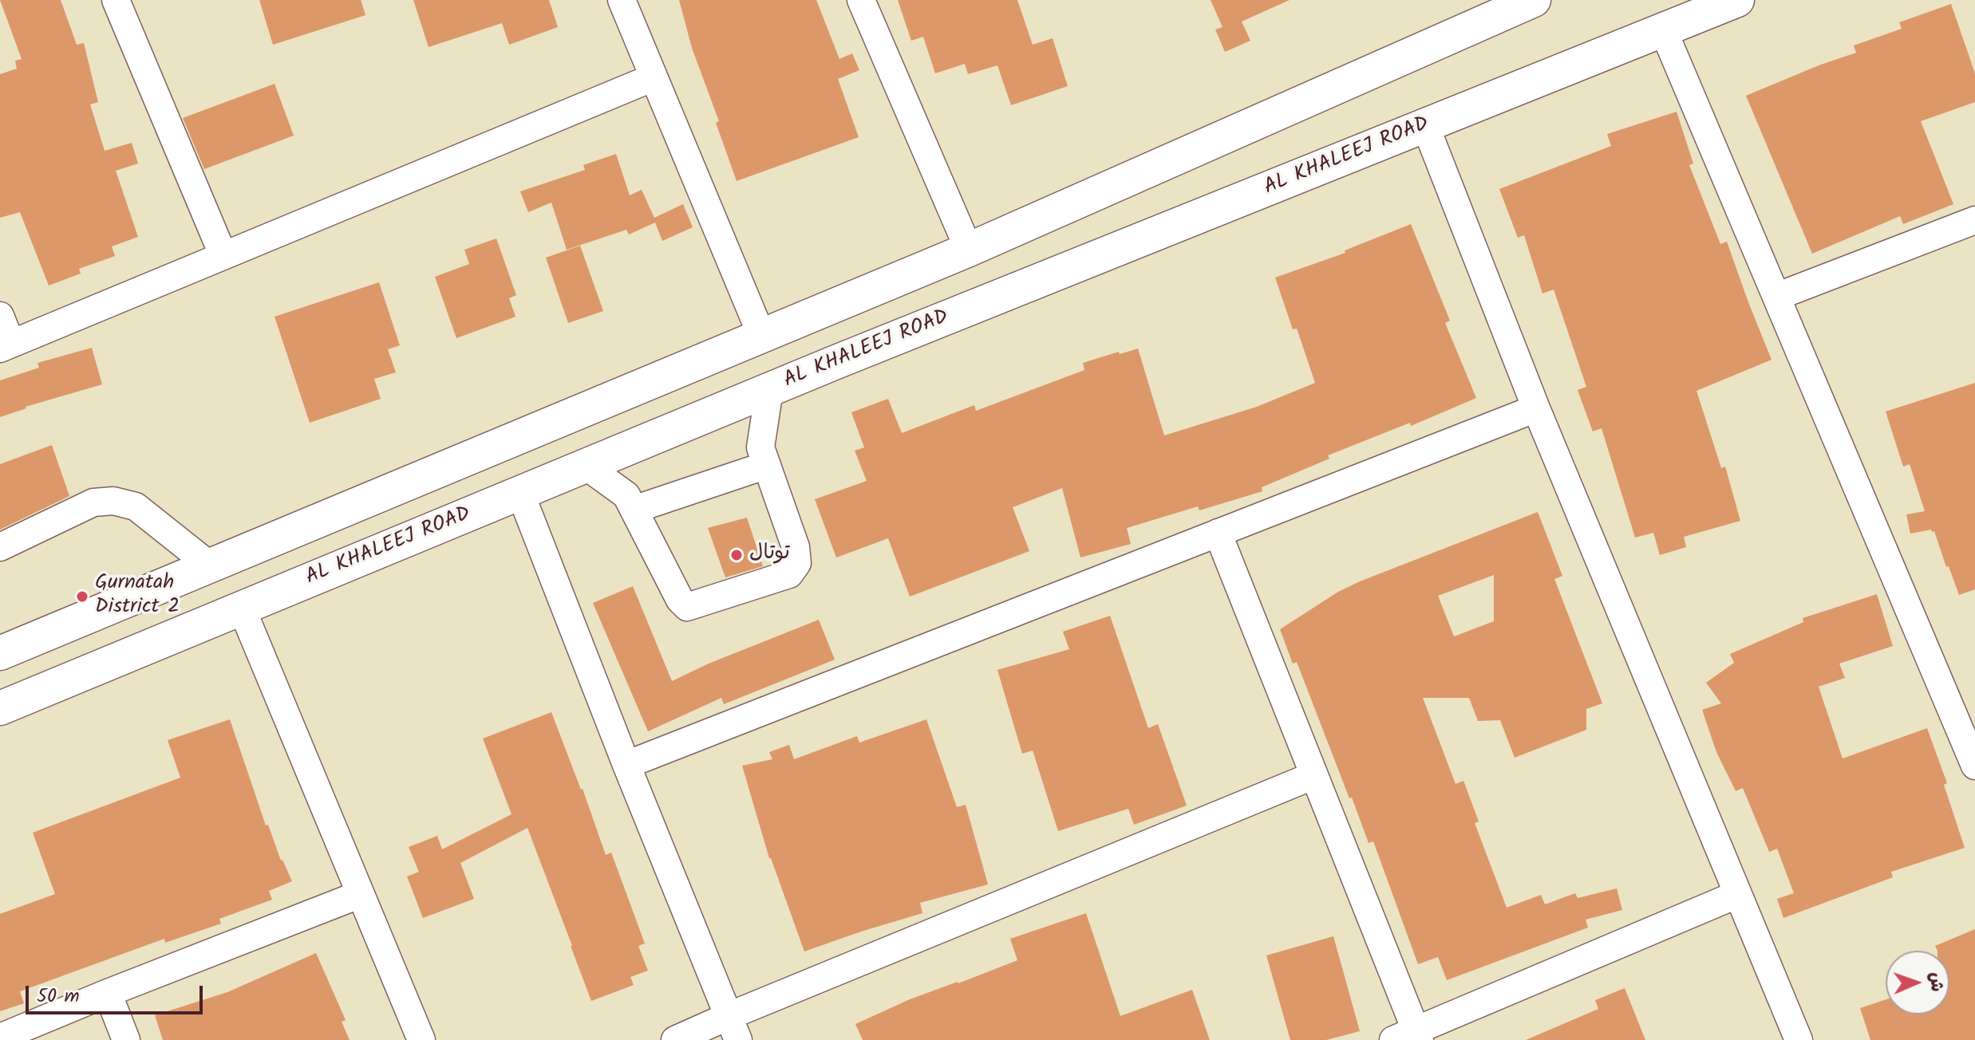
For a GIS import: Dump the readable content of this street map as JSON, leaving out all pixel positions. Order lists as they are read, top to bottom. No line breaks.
{"streets":{"main road":["AL KHALEEJ ROAD"]},"places":["توتال","Gurnatah District 2"],"scale_bar":"50 m","north":"right"}
